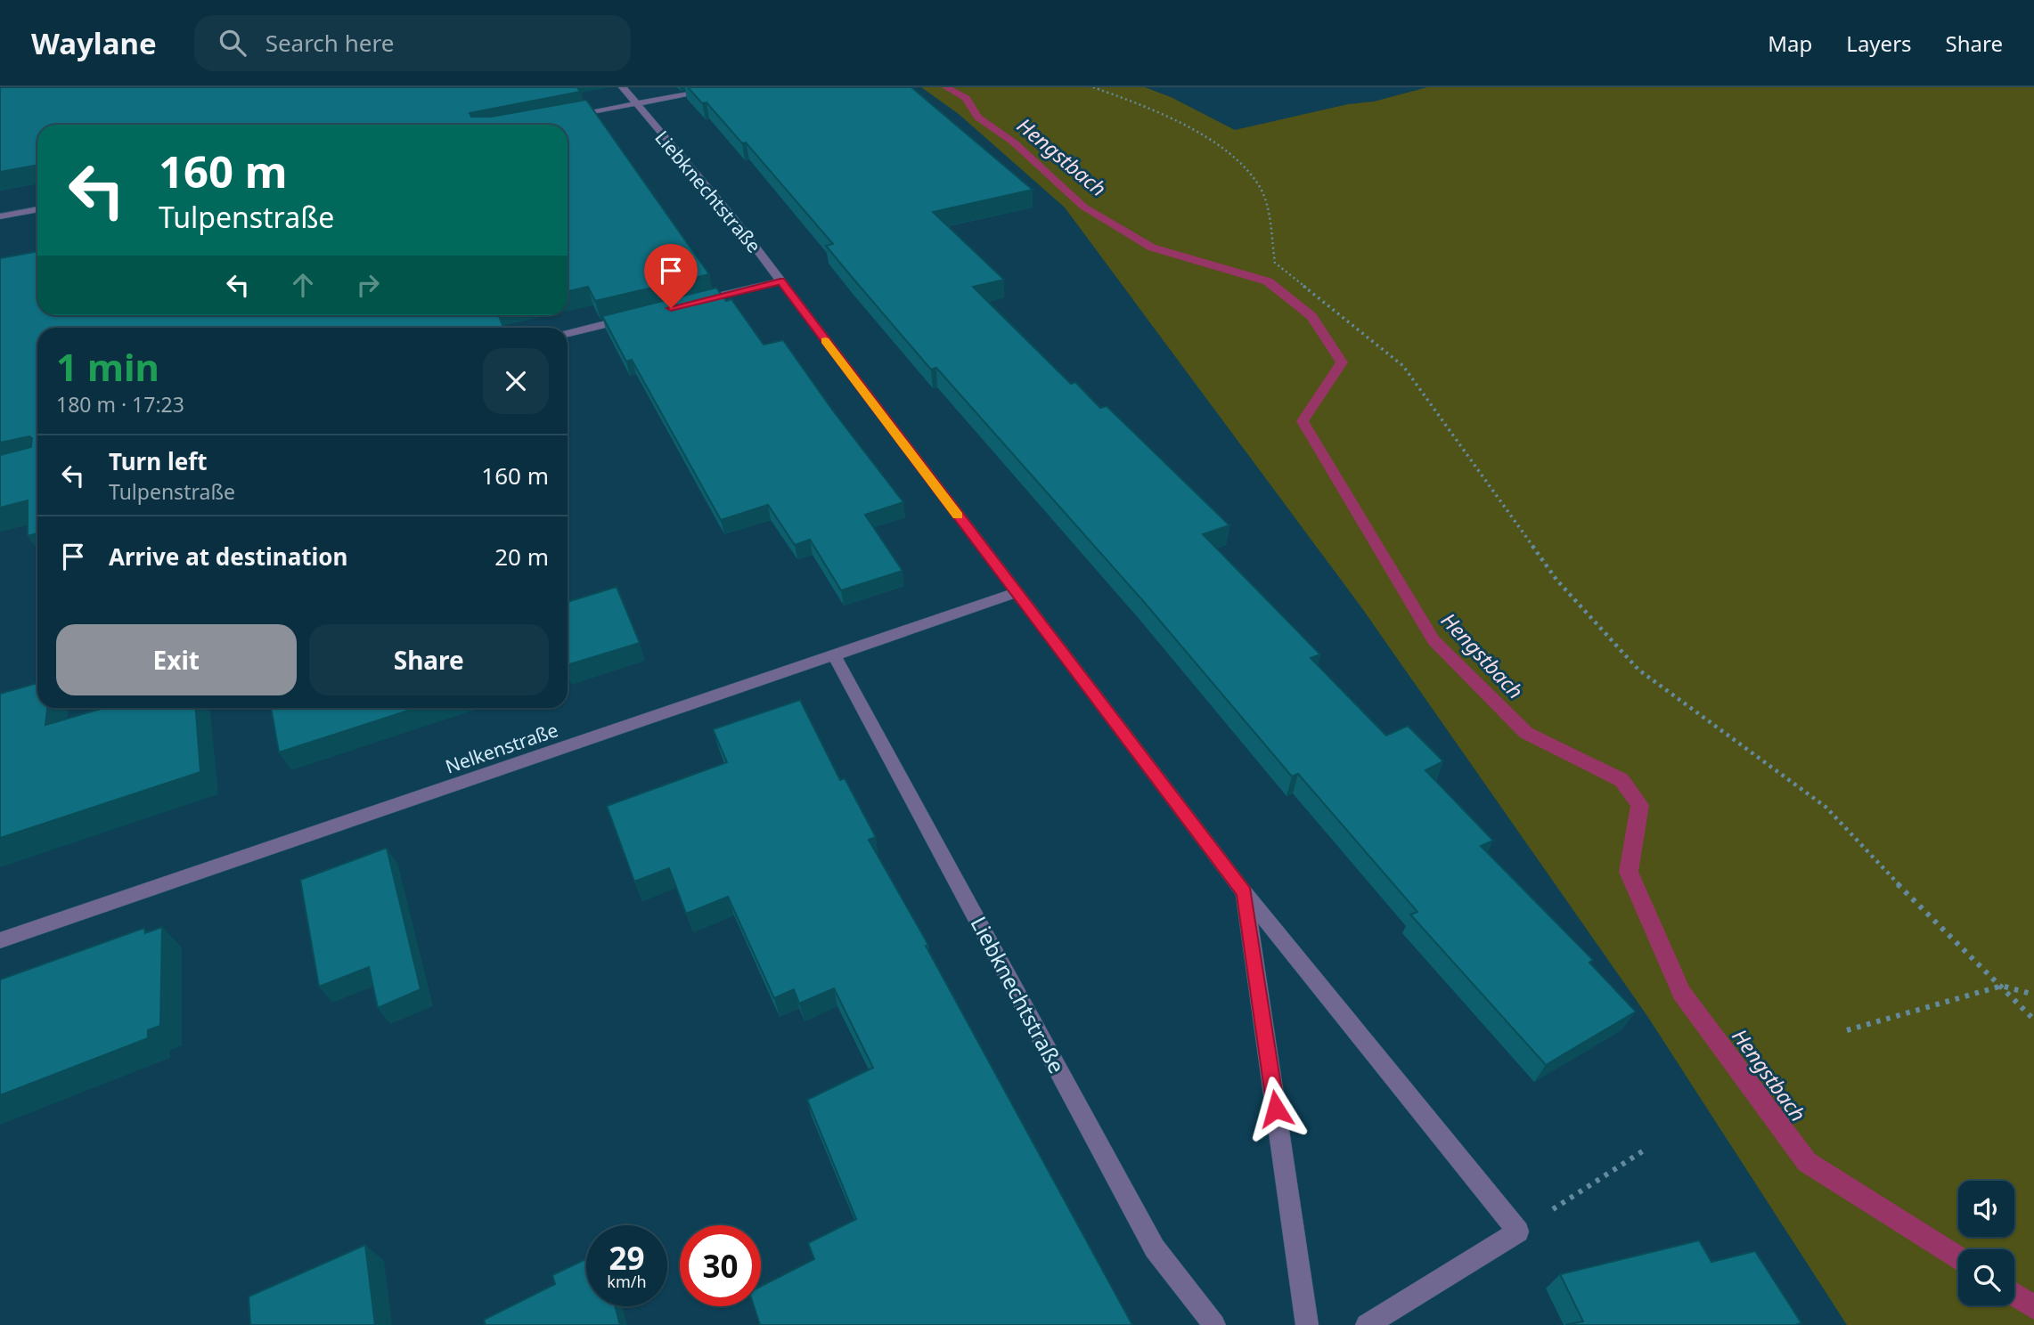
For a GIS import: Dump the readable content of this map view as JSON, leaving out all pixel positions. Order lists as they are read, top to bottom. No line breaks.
{"streets":{"street":["Liebknechtstraße","Nelkenstraße"]},"crossings":[["Liebknechtstraße","Nelkenstraße"]],"water":["Hengstbach"],"page":{"header":"Waylane","search":"Search here","nav":["Map","Layers","Share"],"turn":["160 m","Tulpenstraße"],"heading":["1 min","180 m · 17:23"],"list":[{"name":"Turn left","note":"Tulpenstraße","value":"160 m"},{"name":"Arrive at destination","value":"20 m"}],"buttons":["Exit","Share"],"speed":"29 km/h","limit":"30"}}
